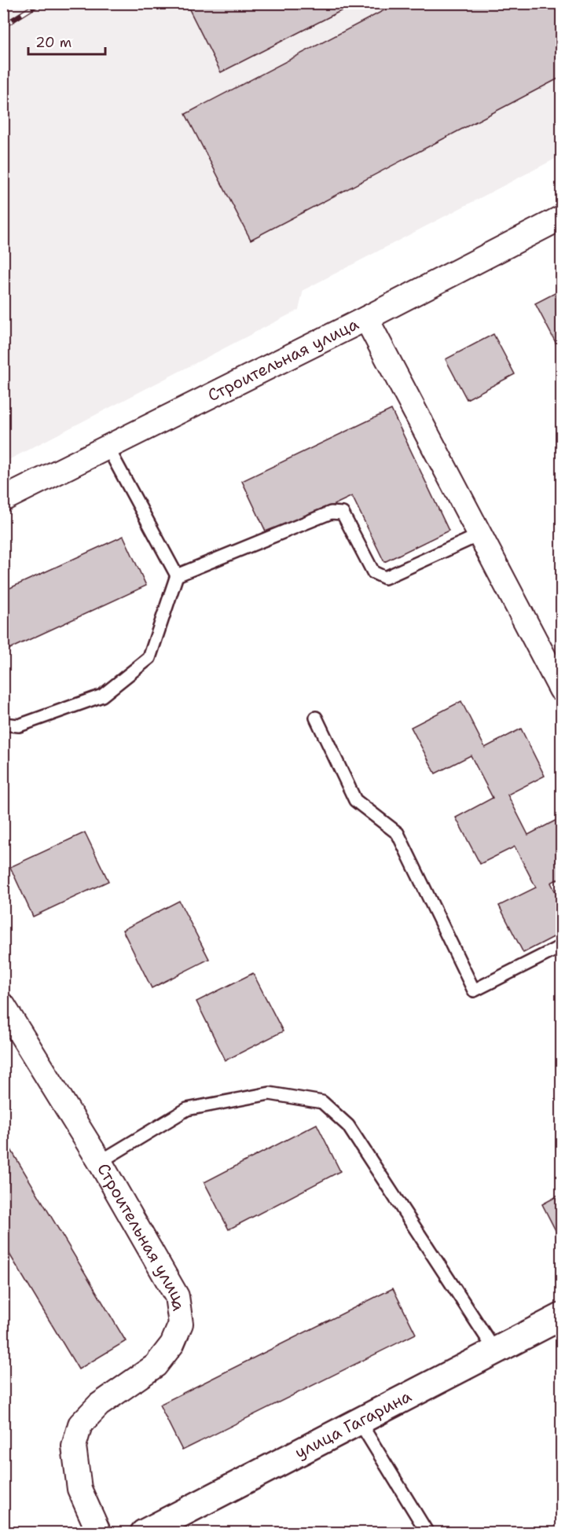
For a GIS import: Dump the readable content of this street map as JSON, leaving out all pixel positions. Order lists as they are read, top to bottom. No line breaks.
{"streets":{"street":["Строительная улица","улица Гагарина"]},"scale_bar":"20 m"}
